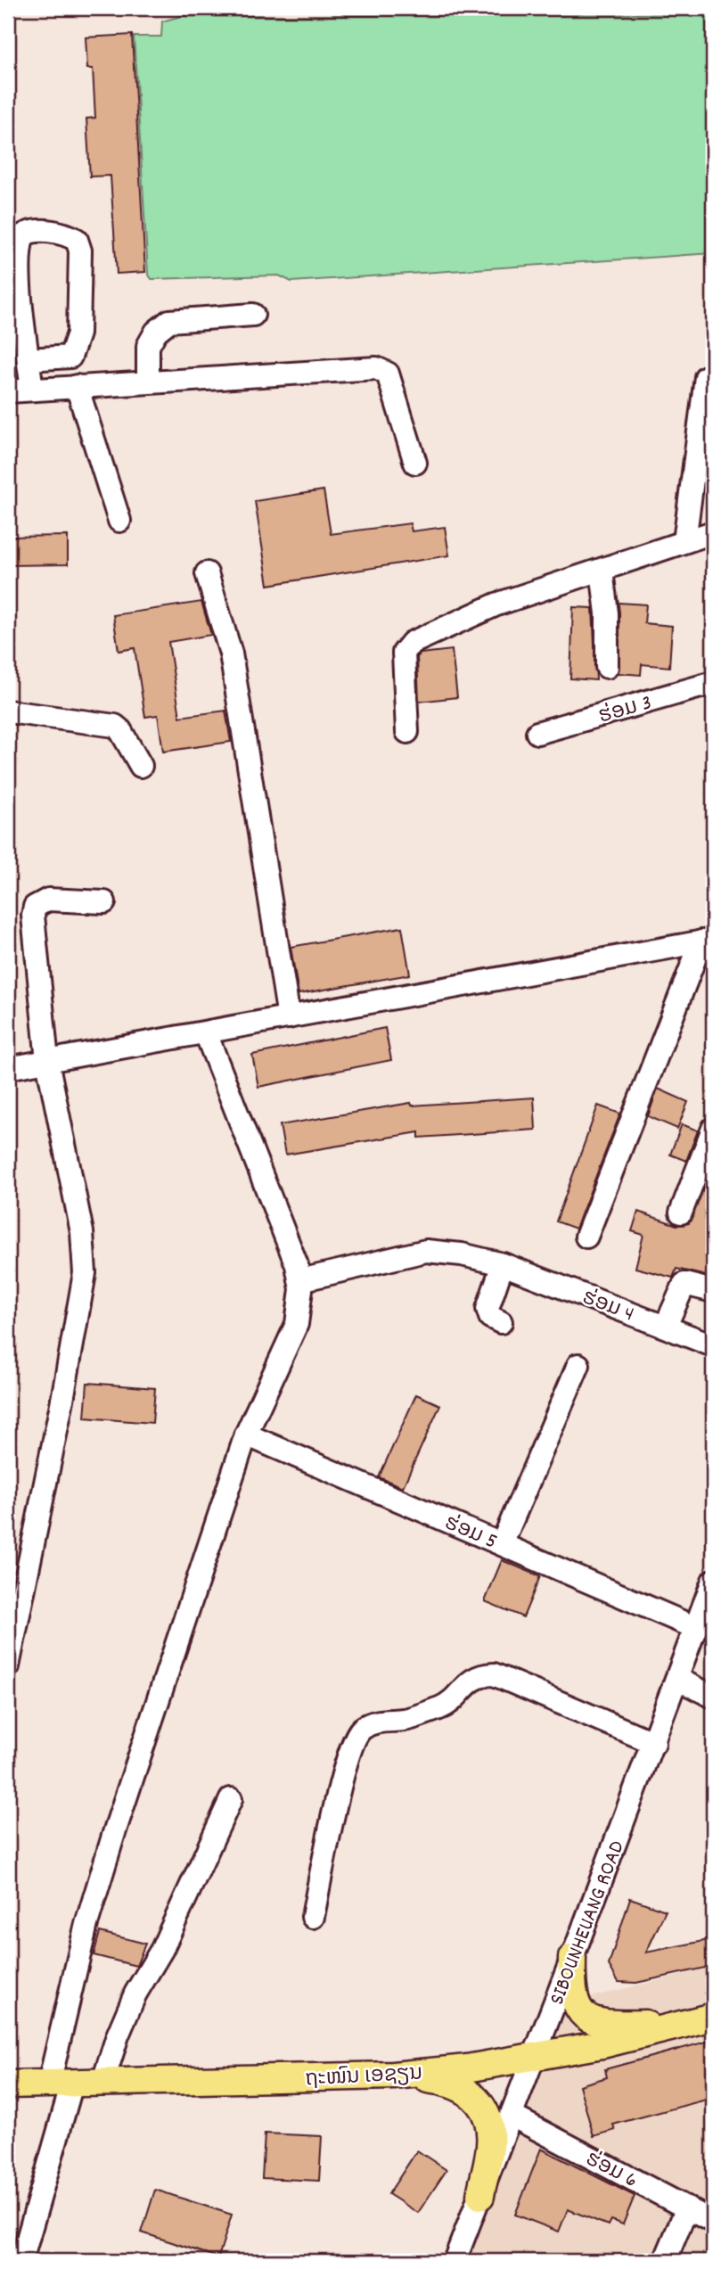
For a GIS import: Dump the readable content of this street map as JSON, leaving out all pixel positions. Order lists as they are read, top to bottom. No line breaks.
{"streets":{"main road":["ຖະໜົນ ເອຊຽນ"],"street":["ຮ່ອມ 3","ຮ່ອມ 4","ຮ່ອມ 5","SIBOUNHEUANG ROAD","ຮ່ອມ 6"]},"crossings":[["ຮ່ອມ 5","SIBOUNHEUANG ROAD"],["SIBOUNHEUANG ROAD","ຖະໜົນ ເອຊຽນ"],["SIBOUNHEUANG ROAD","ຮ່ອມ 6"]]}
